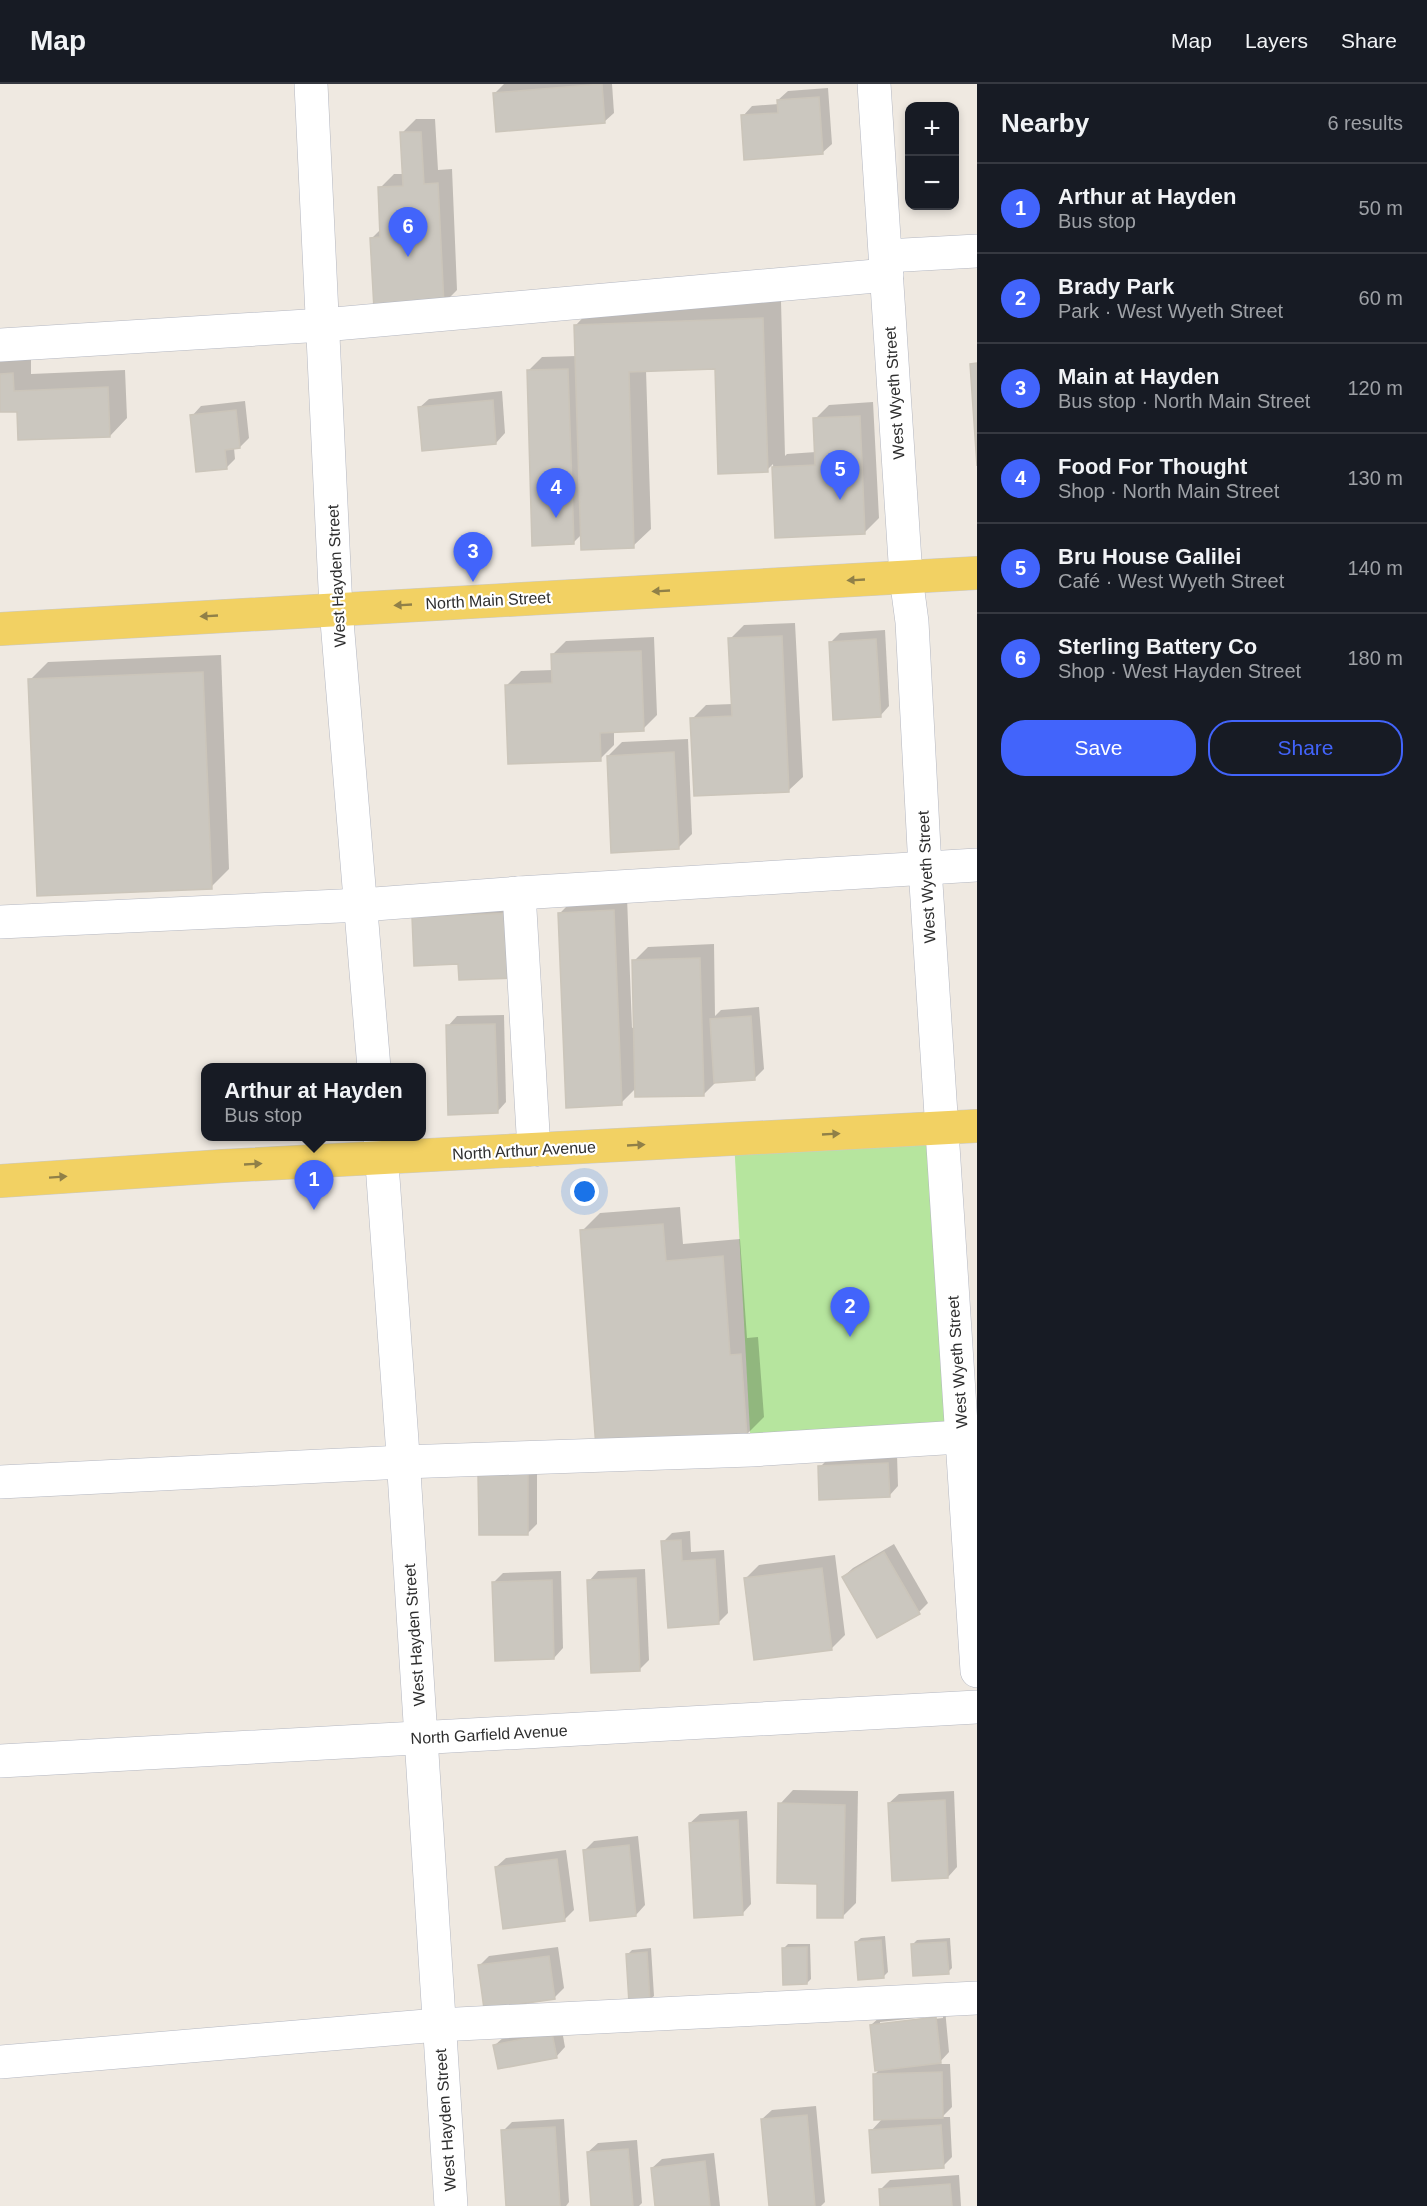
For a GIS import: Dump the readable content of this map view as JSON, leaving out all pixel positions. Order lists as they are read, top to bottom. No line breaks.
{"streets":{"main road":["North Main Street","North Arthur Avenue"],"street":["West Wyeth Street","West Hayden Street","North Garfield Avenue"]},"crossings":[["West Wyeth Street","North Main Street"],["West Wyeth Street","North Arthur Avenue"],["West Hayden Street","North Main Street"],["West Hayden Street","North Arthur Avenue"],["West Hayden Street","North Garfield Avenue"]],"one_way":["North Main Street","North Arthur Avenue"],"page":{"header":"Map","nav":["Map","Layers","Share"],"heading":["Nearby","6 results"],"map_buttons":["+","−"],"list":[{"mark":"1","name":"Arthur at Hayden","note":"Bus stop","value":"50 m"},{"mark":"2","name":"Brady Park","note":"Park · West Wyeth Street","value":"60 m"},{"mark":"3","name":"Main at Hayden","note":"Bus stop · North Main Street","value":"120 m"},{"mark":"4","name":"Food For Thought","note":"Shop · North Main Street","value":"130 m"},{"mark":"5","name":"Bru House Galilei","note":"Café · West Wyeth Street","value":"140 m"},{"mark":"6","name":"Sterling Battery Co","note":"Shop · West Hayden Street","value":"180 m"}],"pins":["6","5","4","3","1","2"],"buttons":["Save","Share"],"popup":["Arthur at Hayden","Bus stop"]}}
